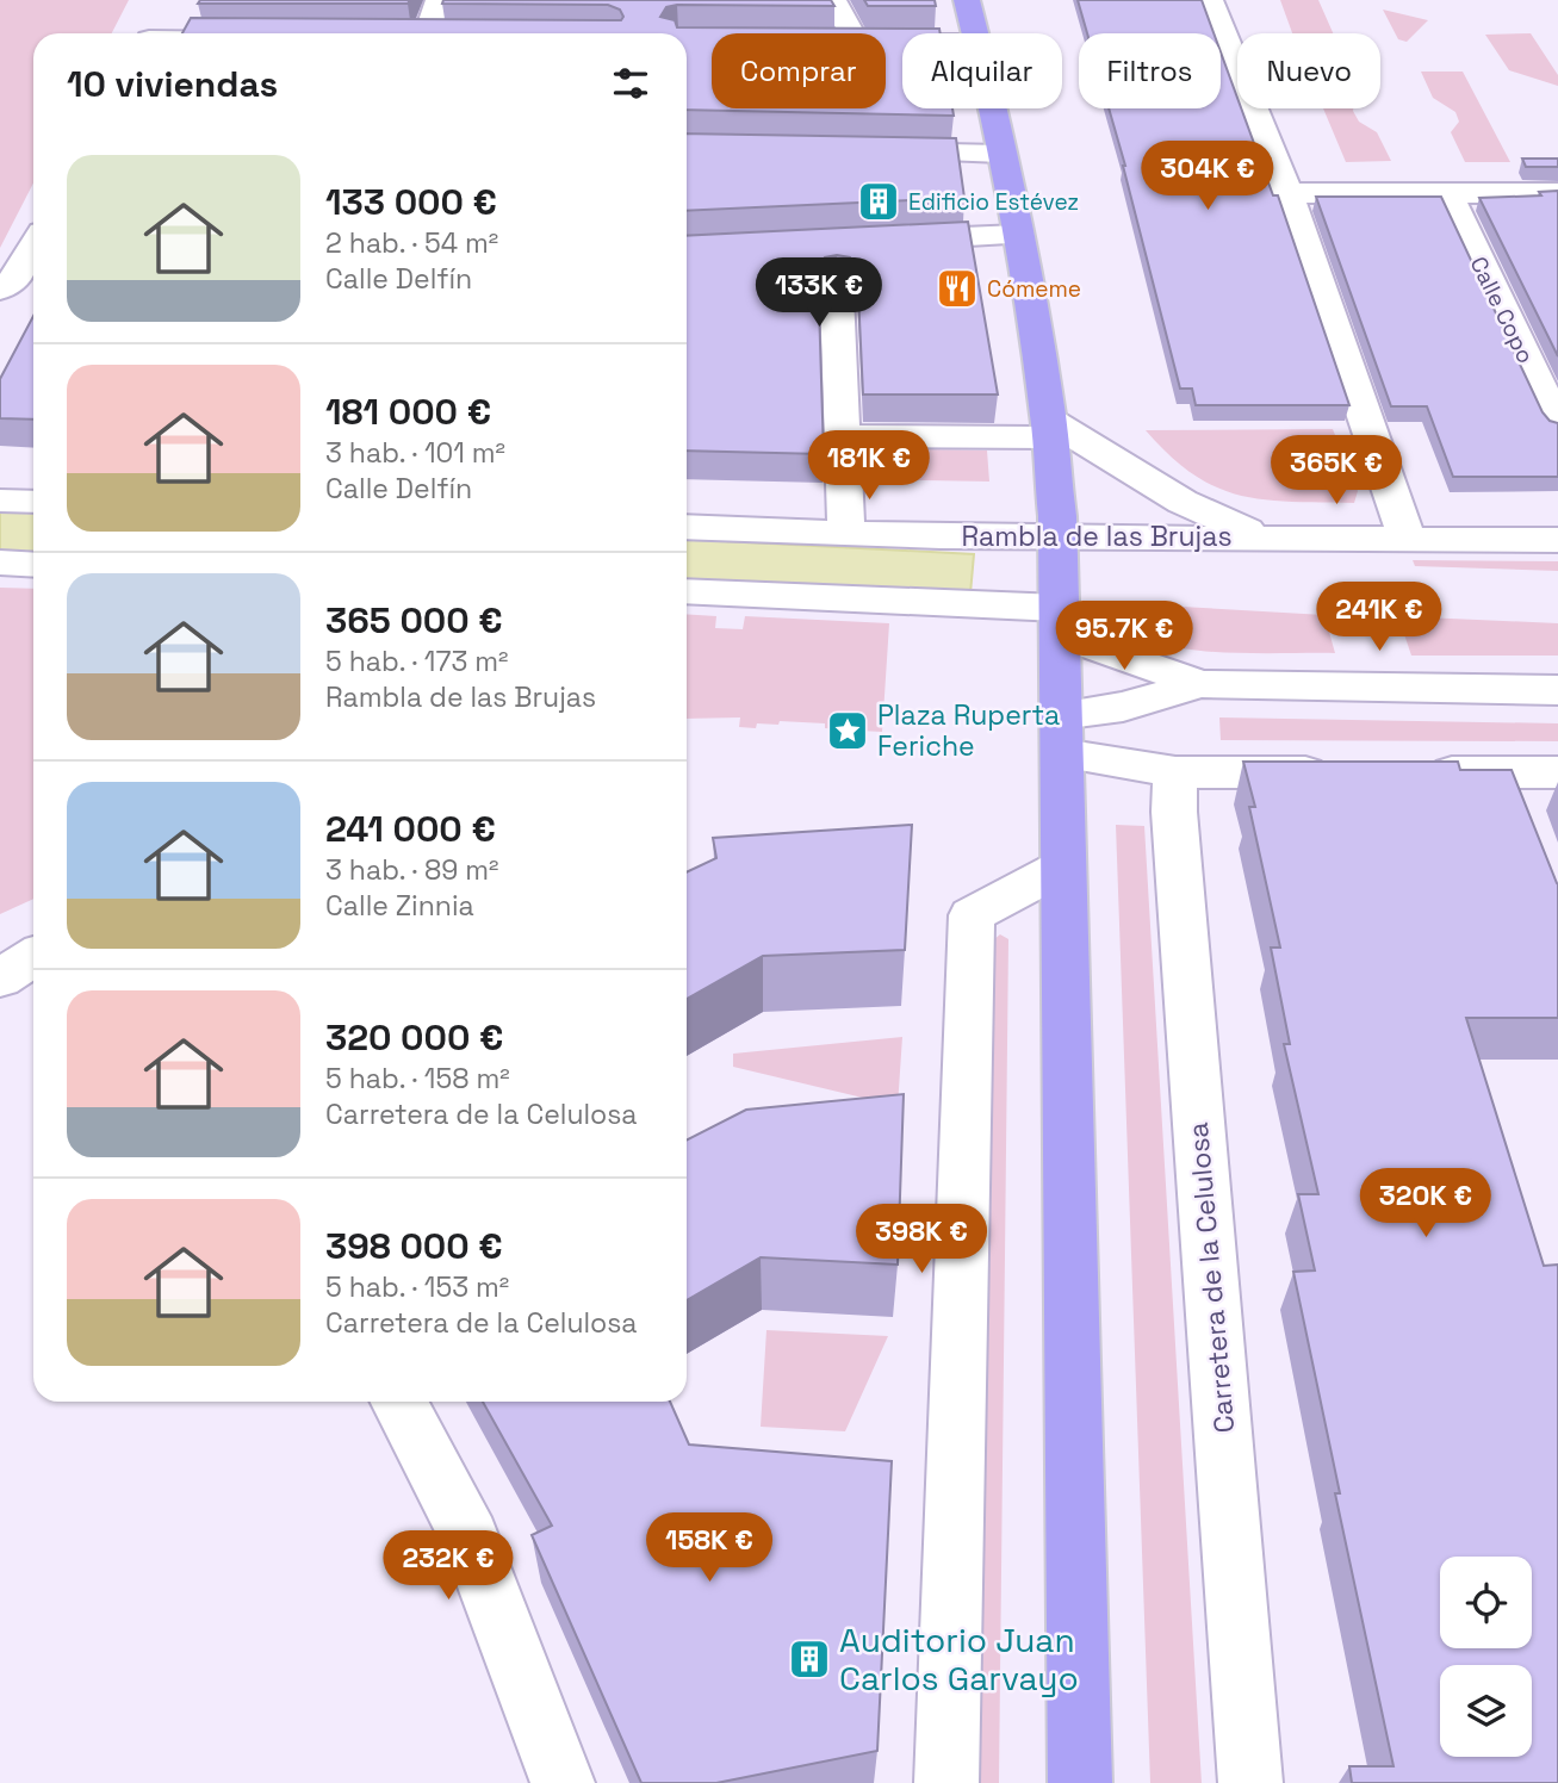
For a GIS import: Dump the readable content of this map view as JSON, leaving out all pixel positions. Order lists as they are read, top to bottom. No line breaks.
{"streets":{"street":["Calle Copo","Rambla de las Brujas","Carretera de la Celulosa"]},"places":{"building":["Edificio Estévez","Auditorio Juan Carlos Garvayo"],"restaurant":["Cómeme"],"place":["Plaza Ruperta Feriche"]},"page":{"chip":["Comprar","Alquilar","Filtros","Nuevo"],"heading":"10 viviendas","list":[{"name":"133 000 €","note":"2 hab. · 54 m² · Calle Delfín"},{"name":"181 000 €","note":"3 hab. · 101 m² · Calle Delfín"},{"name":"365 000 €","note":"5 hab. · 173 m² · Rambla de las Brujas"},{"name":"241 000 €","note":"3 hab. · 89 m² · Calle Zinnia"},{"name":"320 000 €","note":"5 hab. · 158 m² · Carretera de la Celulosa"},{"name":"398 000 €","note":"5 hab. · 153 m² · Carretera de la Celulosa"}],"price":["304K €","133K €","181K €","365K €","241K €","95.7K €","320K €","398K €","158K €","232K €"]}}
